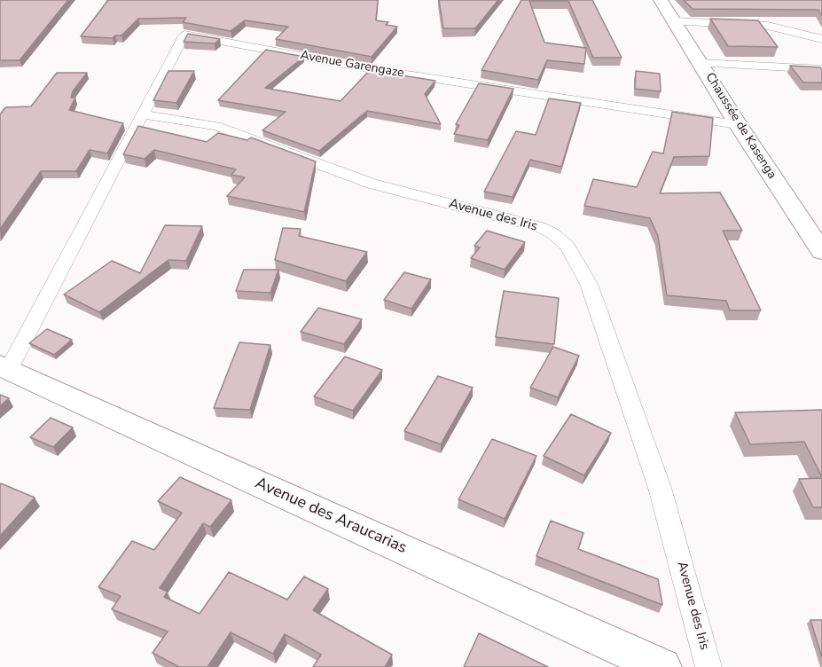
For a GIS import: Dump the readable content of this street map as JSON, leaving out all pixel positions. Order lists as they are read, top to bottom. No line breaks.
{"streets":{"main road":["Chaussée de Kasenga","Avenue des Araucarias"],"street":["Avenue Garengaze","Avenue des Iris"]},"crossings":[["Avenue Garengaze","Chaussée de Kasenga"],["Avenue Garengaze","Avenue des Iris"],["Avenue Garengaze","Avenue des Araucarias"]]}
